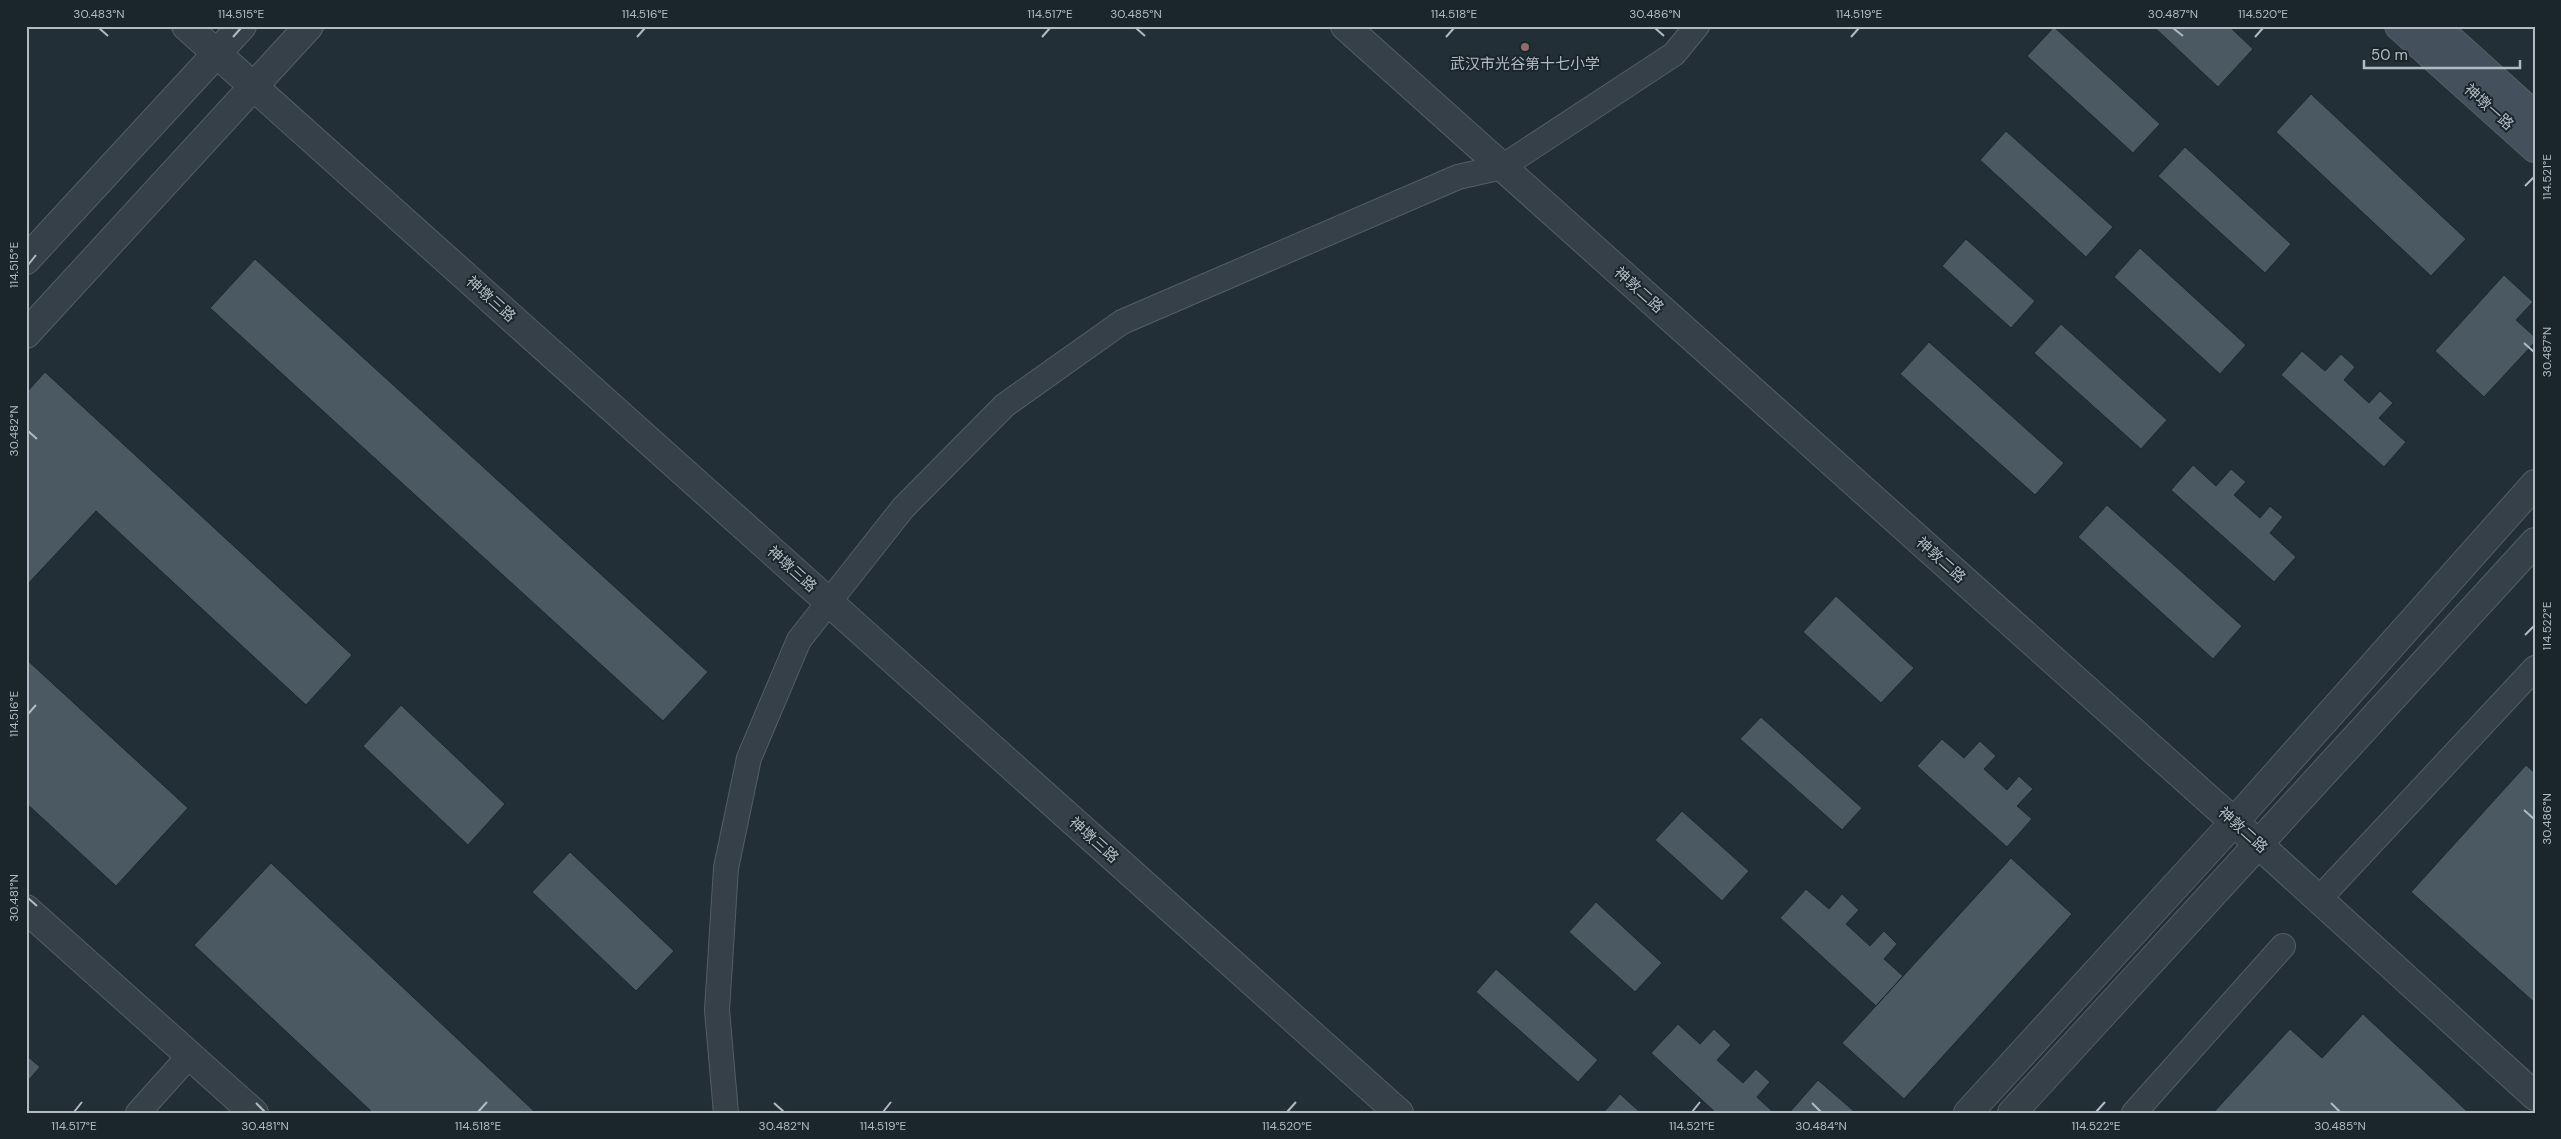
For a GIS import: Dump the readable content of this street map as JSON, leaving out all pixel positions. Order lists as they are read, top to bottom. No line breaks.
{"streets":{"main road":["神墩一路"],"street":["神敦二路","神墩三路"]},"places":["武汉市光谷第十七小学"],"scale_bar":"50 m","coordinates":["30.483°N","114.515°E","114.516°E","114.517°E","30.485°N","114.518°E","30.486°N","114.519°E","30.487°N","114.520°E","114.521°E","30.482°N","114.522°E","30.481°N","30.484°N"]}
